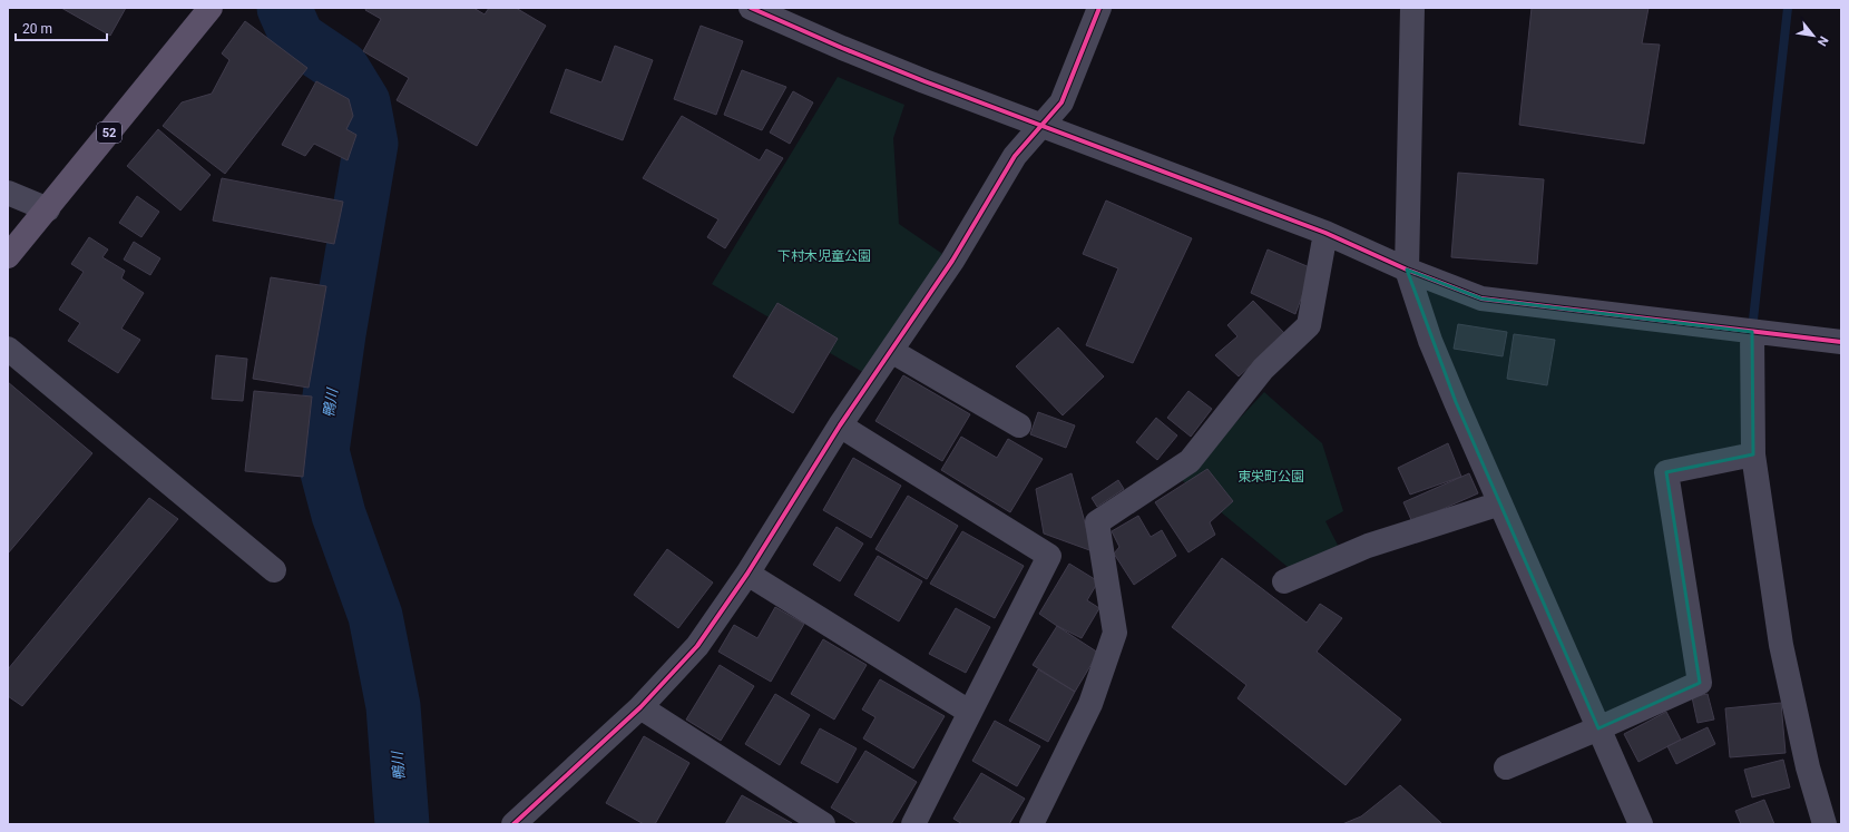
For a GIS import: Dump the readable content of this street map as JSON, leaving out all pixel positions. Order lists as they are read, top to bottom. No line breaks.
{"streets":{"main road":["52"]},"water":["鴨川"],"parks":["下村木児童公園","東栄町公園"],"scale_bar":"20 m","north":"bottom right"}
